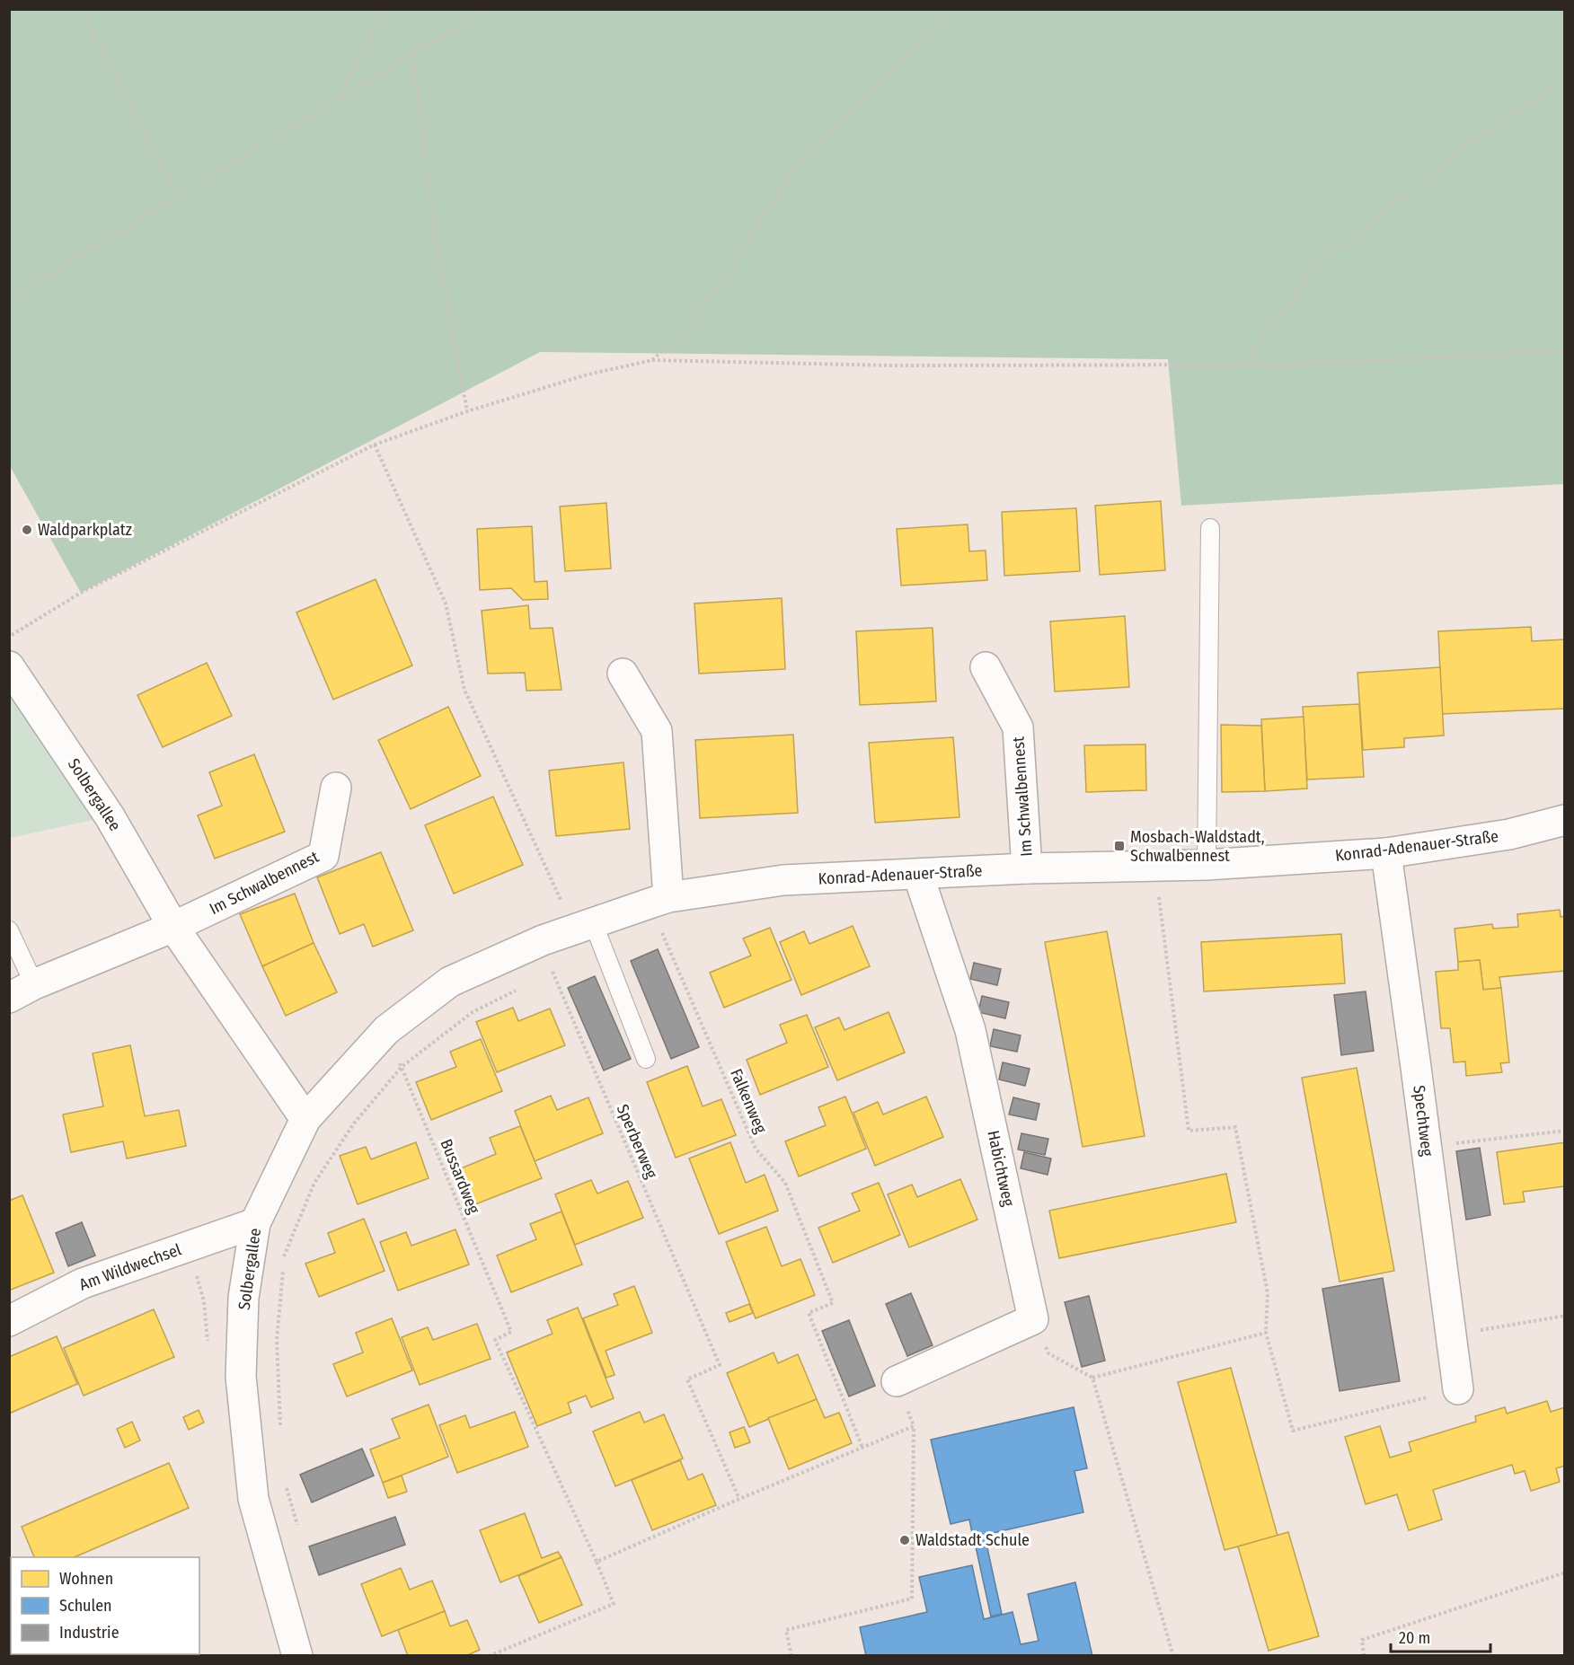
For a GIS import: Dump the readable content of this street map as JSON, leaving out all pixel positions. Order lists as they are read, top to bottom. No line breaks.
{"streets":{"street":["Solbergallee","Im Schwalbennest","Konrad-Adenauer-Straße","Spechtweg","Habichtweg","Am Wildwechsel"],"path":["Falkenweg","Sperberweg","Bussardweg"]},"crossings":[["Solbergallee","Im Schwalbennest"],["Solbergallee","Konrad-Adenauer-Straße"],["Solbergallee","Am Wildwechsel"],["Im Schwalbennest","Konrad-Adenauer-Straße"],["Konrad-Adenauer-Straße","Falkenweg"],["Konrad-Adenauer-Straße","Spechtweg"],["Konrad-Adenauer-Straße","Sperberweg"],["Konrad-Adenauer-Straße","Habichtweg"],["Konrad-Adenauer-Straße","Bussardweg"]],"places":{"other":["Waldparkplatz","Waldstadt Schule"],"transit":["Mosbach-Waldstadt, Schwalbennest"]},"legend":["Wohnen","Schulen","Industrie"],"scale_bar":"20 m"}
